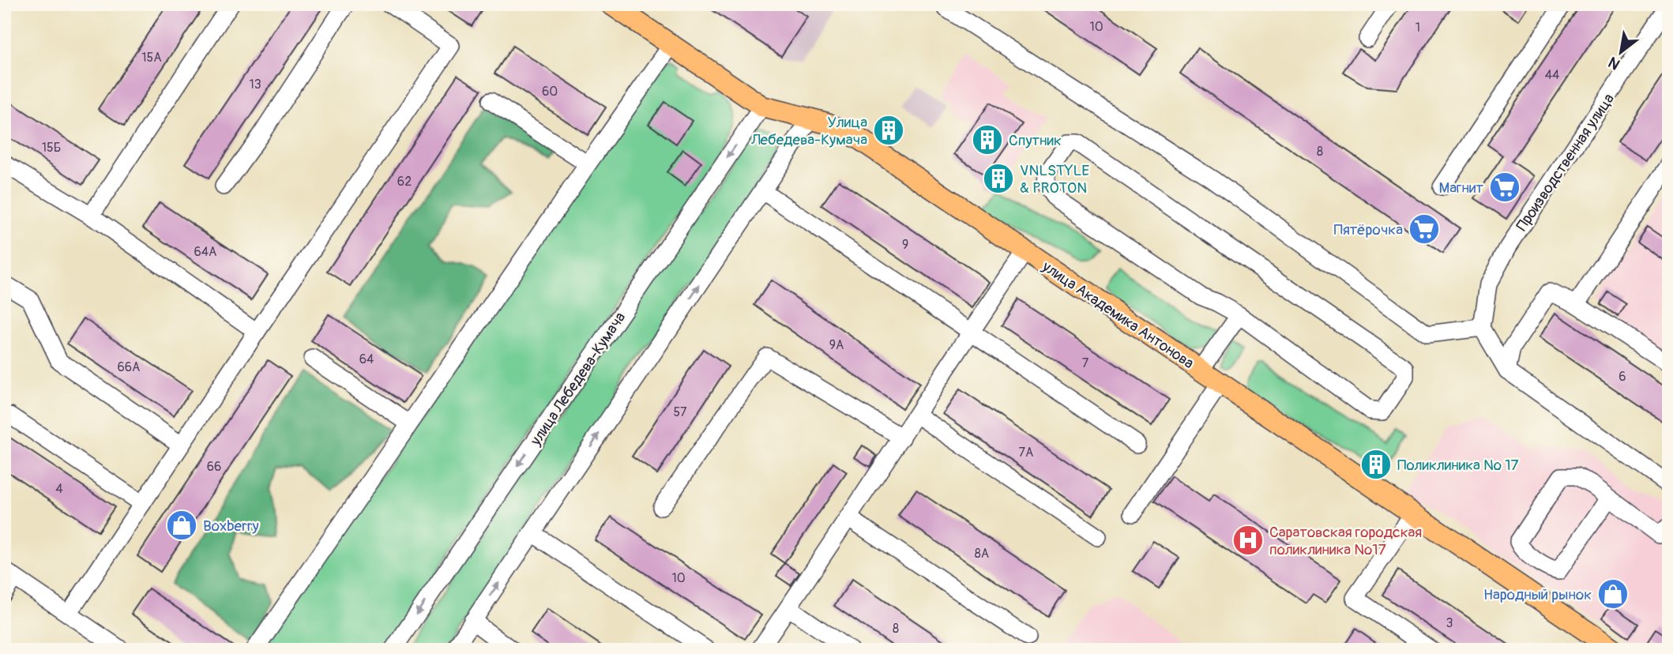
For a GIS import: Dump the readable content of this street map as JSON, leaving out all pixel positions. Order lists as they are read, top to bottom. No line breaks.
{"streets":{"main road":["улица Академика Антонова"],"street":["Производственная улица","улица Лебедева-Кумача"]},"crossings":[["улица Академика Антонова","улица Лебедева-Кумача"]],"places":{"building":["Улица Лебедева-Кумача","Спутник","VNLSTYLE & PROTON","Поликлиника № 17"],"supermarket":["Магнит","Пятёрочка"],"shop":["Boxberry","Народный рынок"],"hospital":["Саратовская городская поликлиника №17"]},"house_numbers":["10","1","15А","44","13","60","15Б","8","62","9","64А","9А","64","7","66А","6","57","7А","66","4","8А","10","3","8"],"north":"bottom left"}
